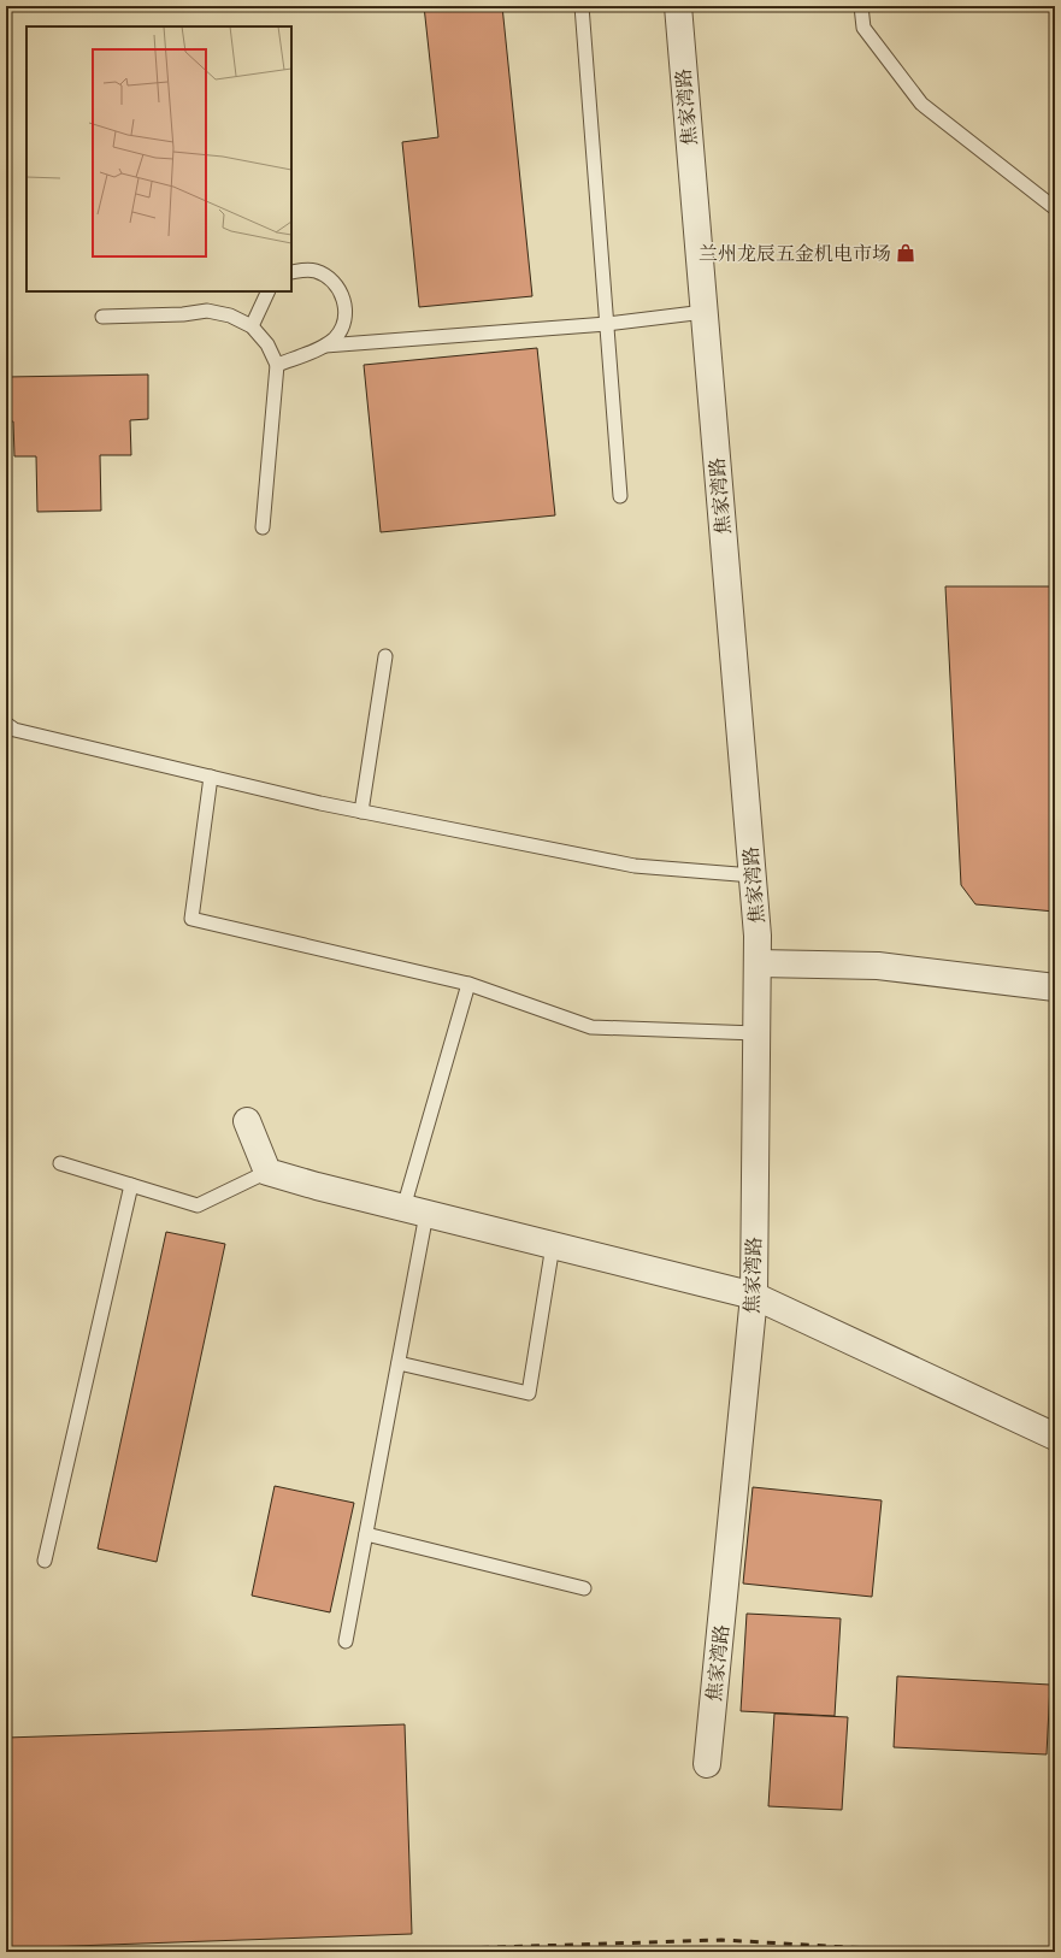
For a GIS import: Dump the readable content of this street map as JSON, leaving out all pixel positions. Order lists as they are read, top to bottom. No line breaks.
{"streets":{"street":["焦家湾路"]},"places":{"shop":["兰州龙辰五金机电市场"]}}
